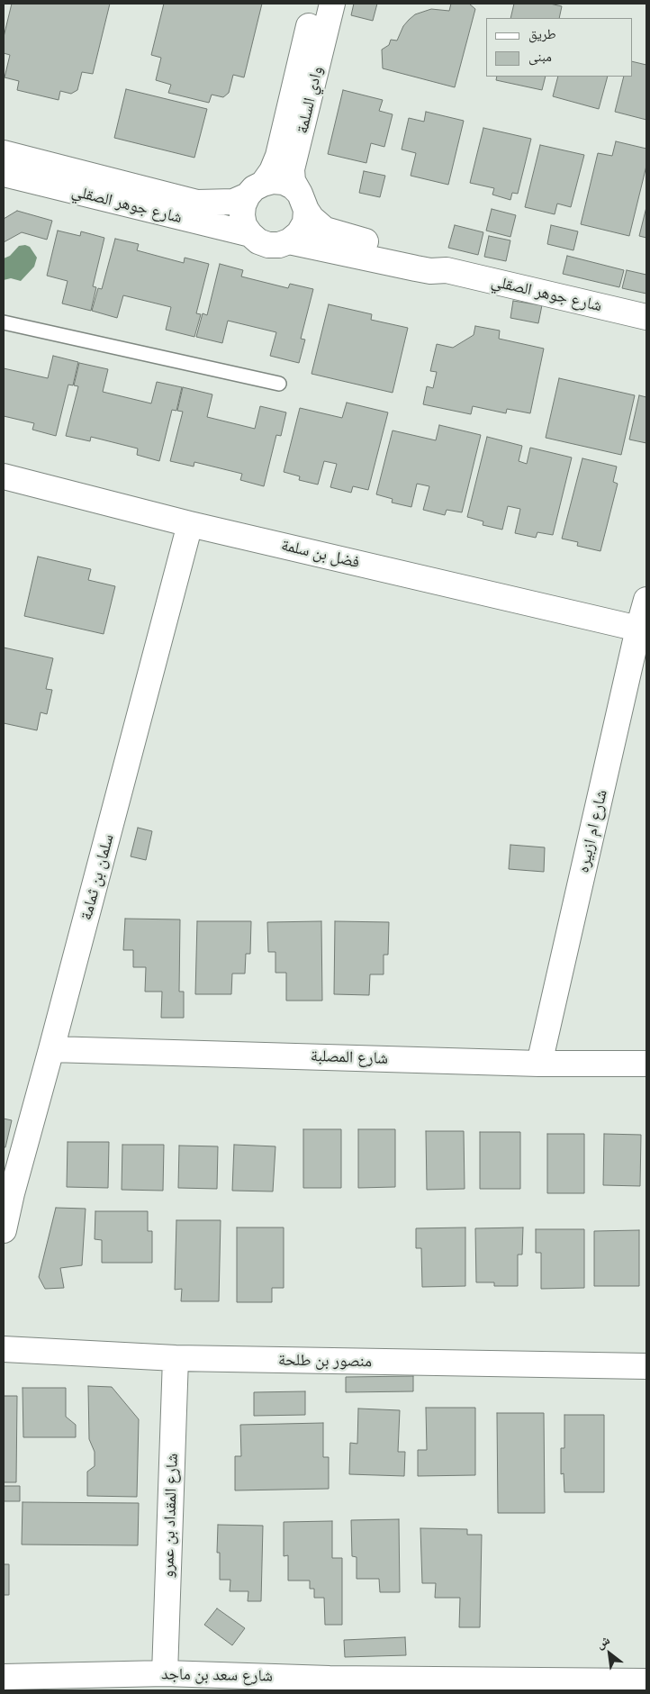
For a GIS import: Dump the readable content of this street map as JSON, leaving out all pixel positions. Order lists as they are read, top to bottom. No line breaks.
{"streets":{"street":["وادي السلمة","شارع جوهر الصقلي","فضل بن سلمة","شارع ام ازبيره","سلمان بن ثمامة","شارع المصلبة","منصور بن طلحة","شارع المقداد بن عمرو","شارع سعد بن ماجد"]},"crossings":[["وادي السلمة","شارع جوهر الصقلي"],["فضل بن سلمة","شارع ام ازبيره"],["فضل بن سلمة","سلمان بن ثمامة"],["شارع ام ازبيره","شارع المصلبة"],["سلمان بن ثمامة","شارع المصلبة"],["منصور بن طلحة","شارع المقداد بن عمرو"],["شارع المقداد بن عمرو","شارع سعد بن ماجد"]],"legend":["طريق","مبنى"],"north":"top left"}
